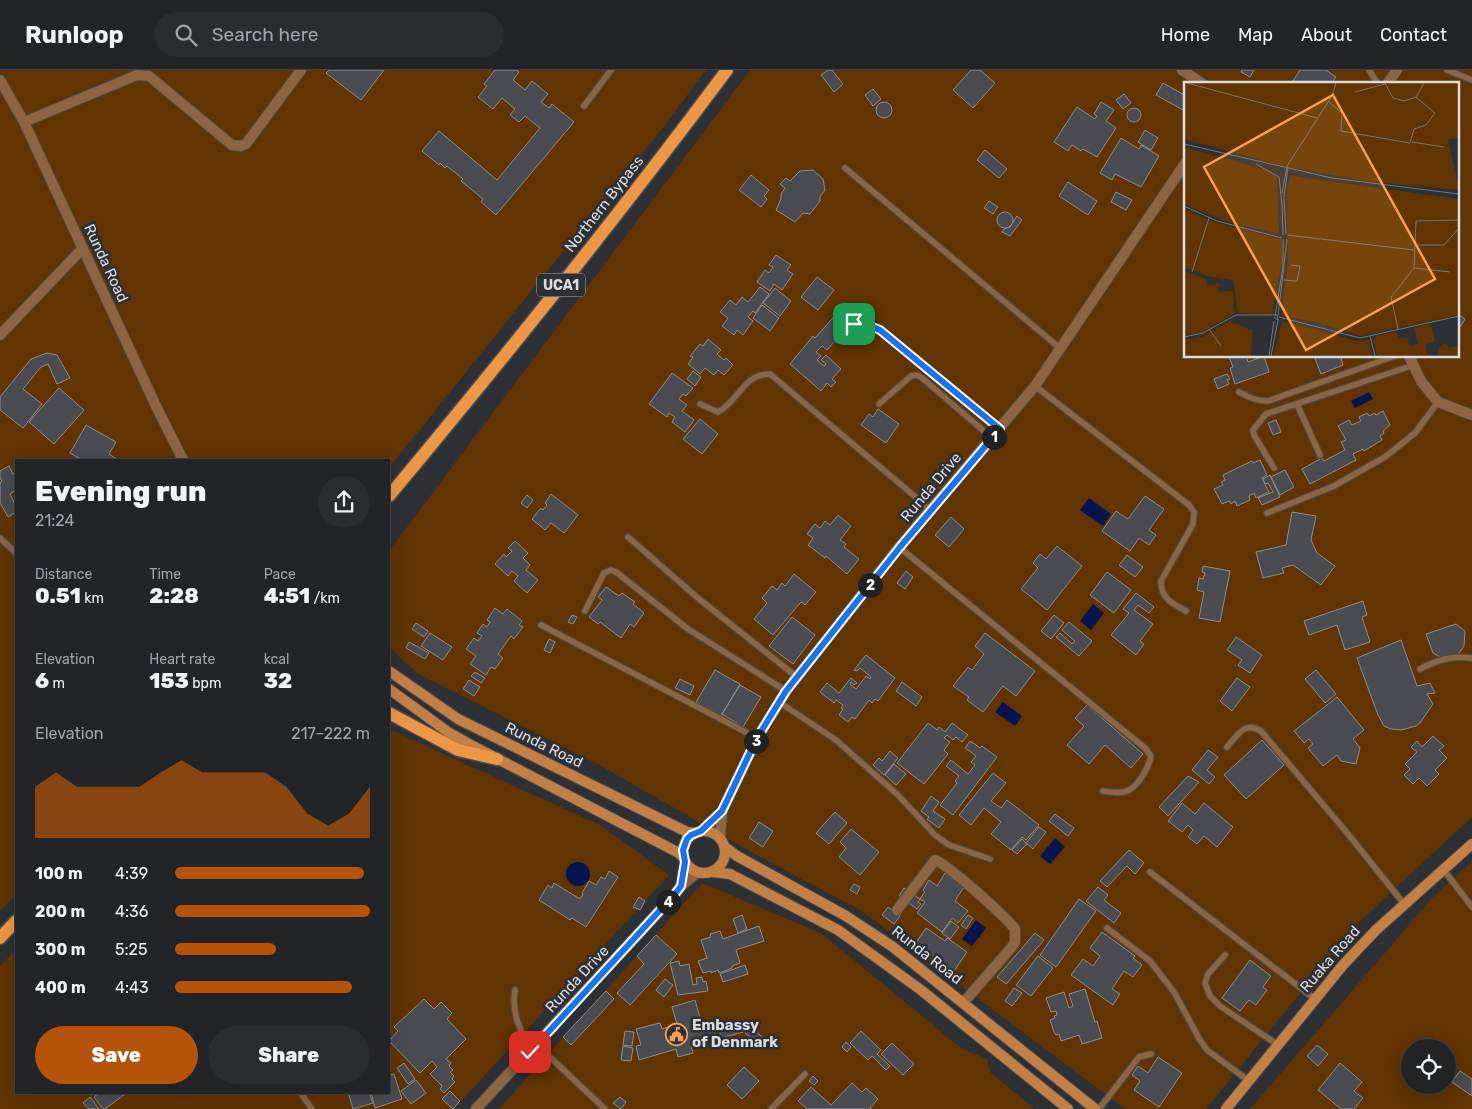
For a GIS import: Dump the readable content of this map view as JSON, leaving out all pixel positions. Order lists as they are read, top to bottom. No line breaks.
{"streets":{"main road":["Northern Bypass","UCA1"],"street":["Runda Road","Runda Drive","Ruaka Road"]},"crossings":[["Runda Road","Runda Drive"]],"places":{"public building":["Embassy of Denmark"]},"page":{"header":"Runloop","search":"Search here","nav":["Home","Map","About","Contact"],"pins":["1","2","3","4"],"heading":["Evening run","21:24"],"stats":[["Distance","0.51 km"],["Time","2:28"],["Pace","4:51 /km"],["Elevation","6 m"],["Heart rate","153 bpm"],["kcal","32"]],"chart":["Elevation","217–222 m"],"list":[{"name":"100 m","note":"4:39"},{"name":"200 m","note":"4:36"},{"name":"300 m","note":"5:25"},{"name":"400 m","note":"4:43"}],"buttons":["Save","Share"]}}
